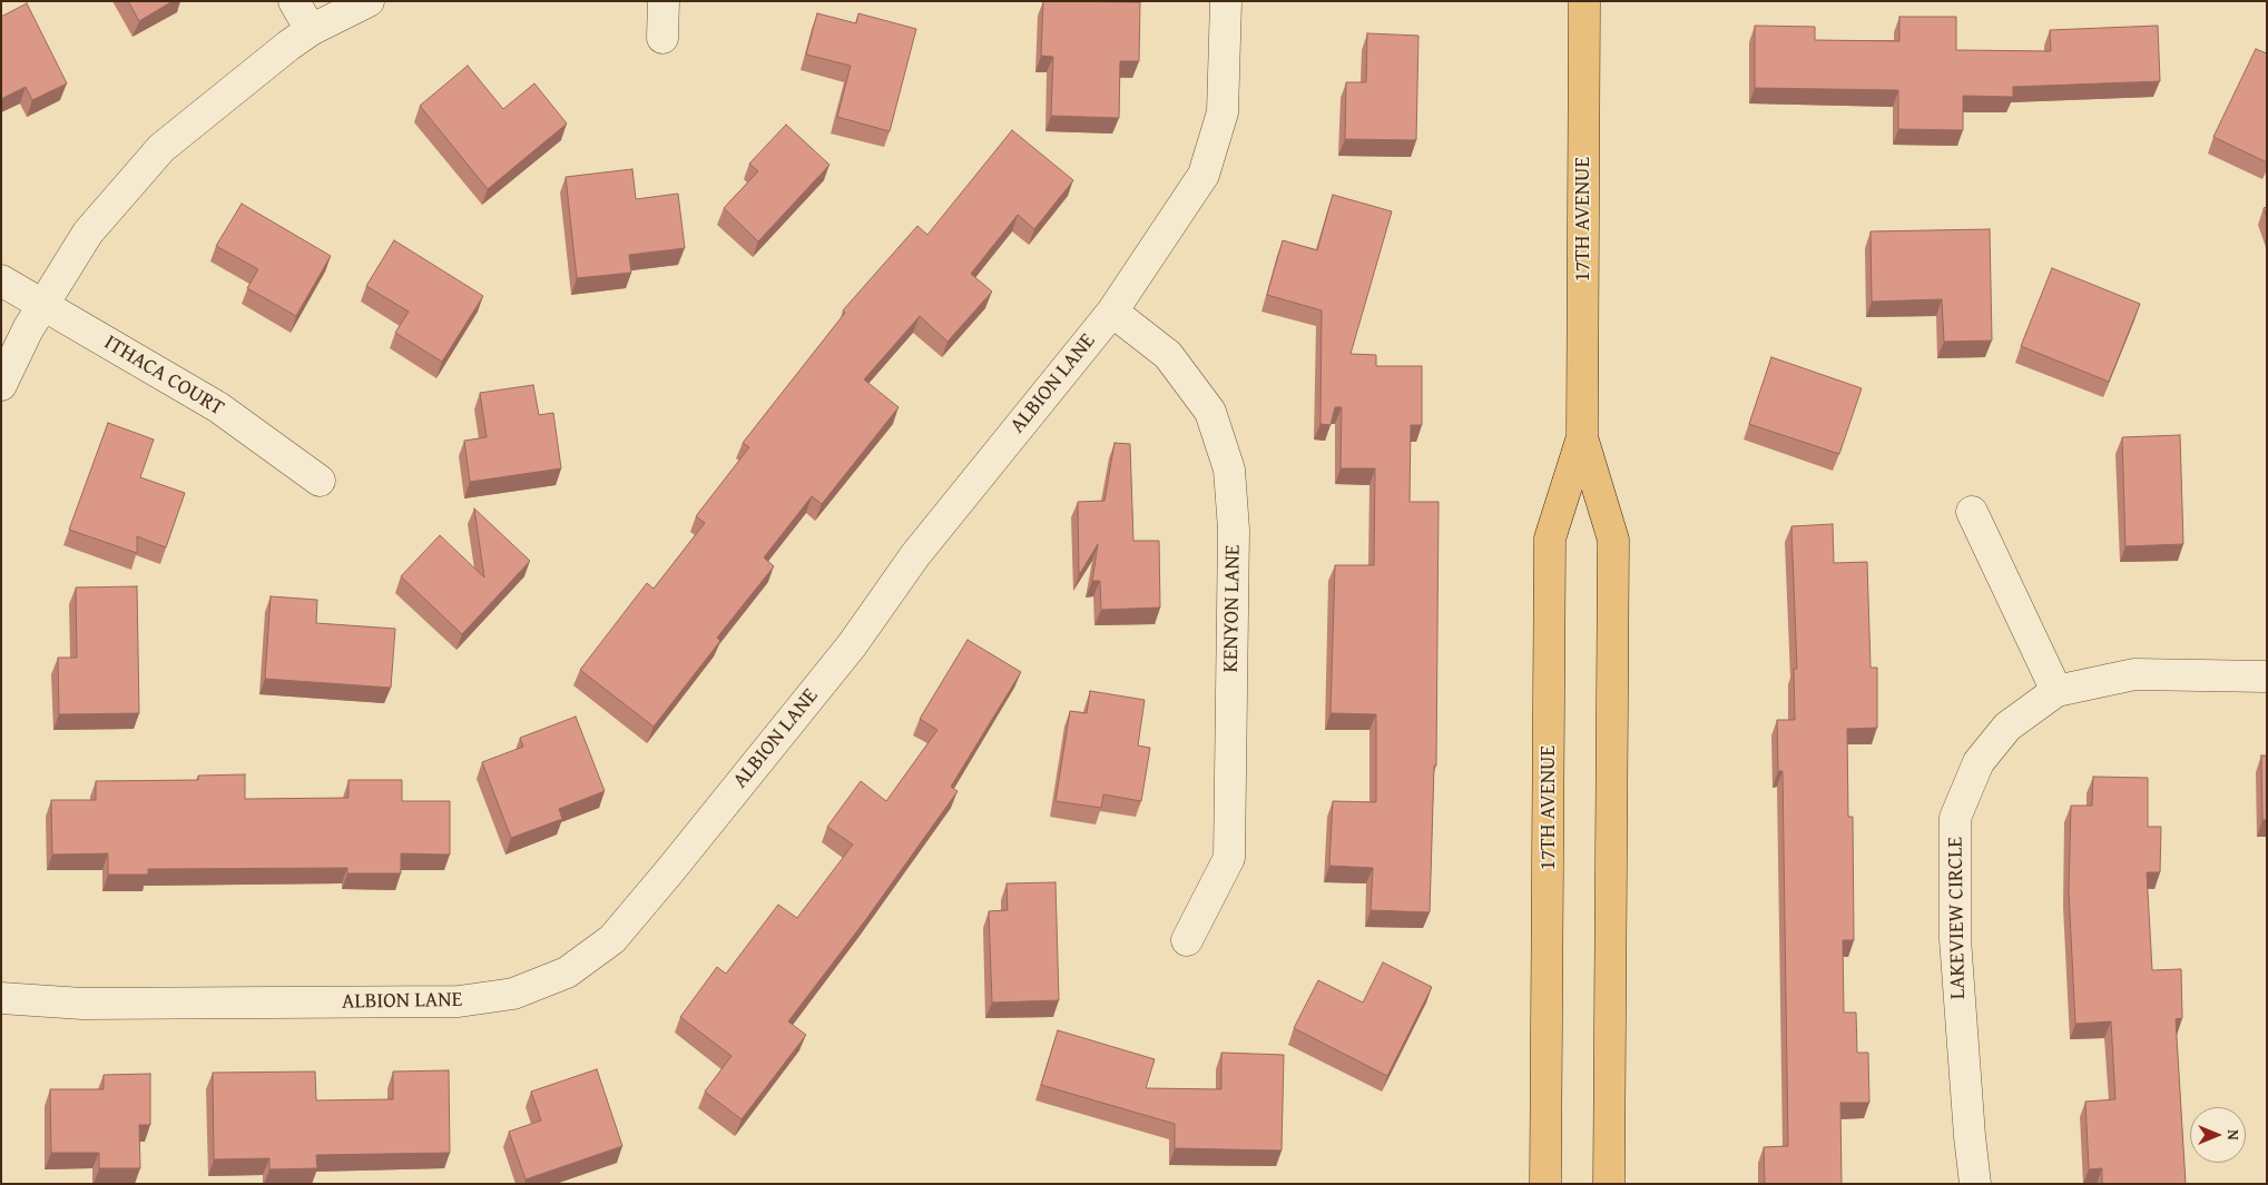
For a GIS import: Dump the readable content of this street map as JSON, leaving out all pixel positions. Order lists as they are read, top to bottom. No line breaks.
{"streets":{"main road":["17TH AVENUE"],"street":["ITHACA COURT","ALBION LANE","KENYON LANE","LAKEVIEW CIRCLE"]},"crossings":[["ALBION LANE","KENYON LANE"]],"north":"right"}
